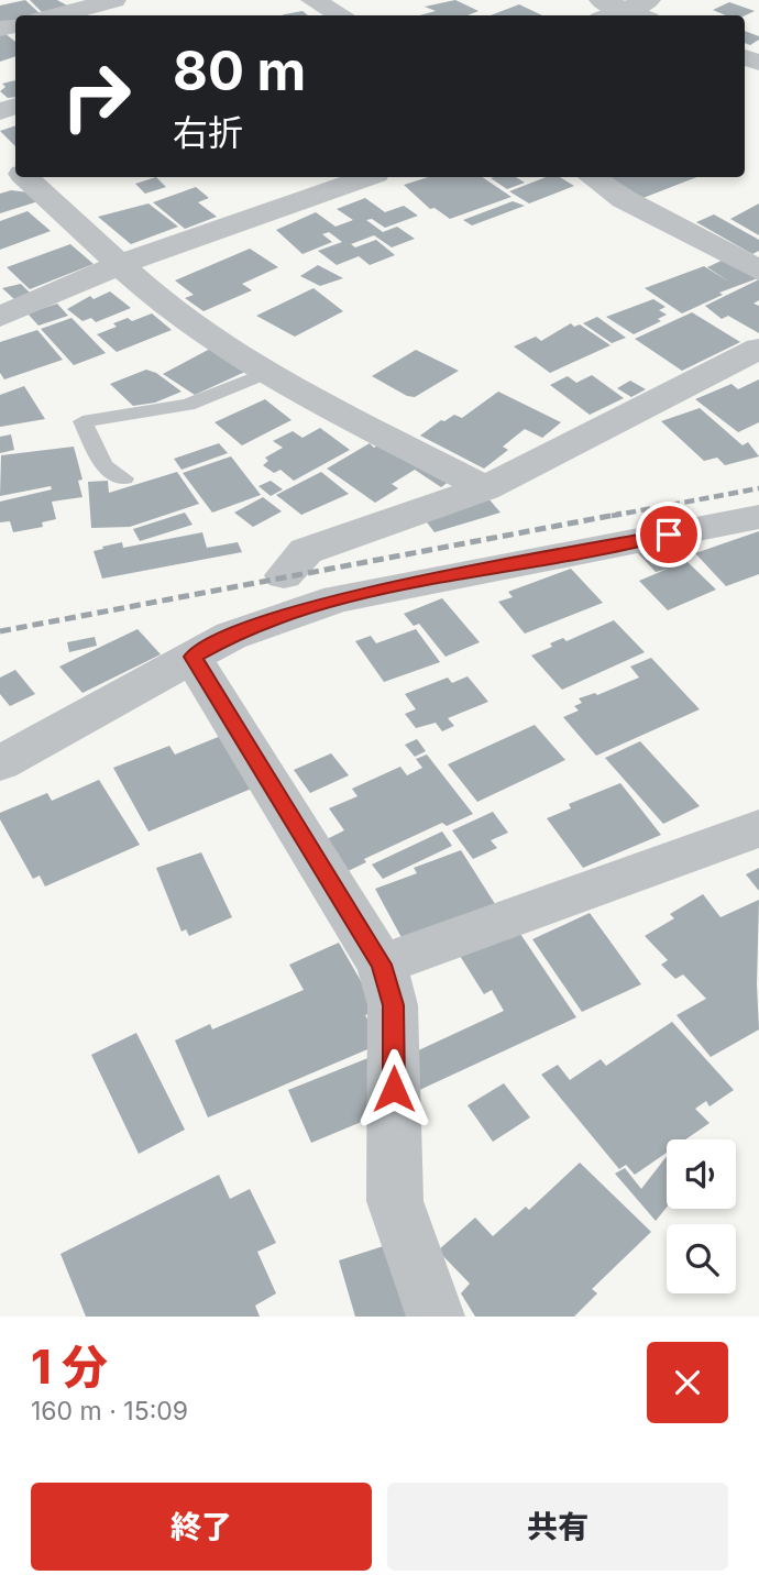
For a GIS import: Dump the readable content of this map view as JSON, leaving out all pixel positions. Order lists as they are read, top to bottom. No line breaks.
{"page":{"turn":["80 m","右折"],"heading":["1 分","160 m · 15:09"],"buttons":["終了","共有"]}}
